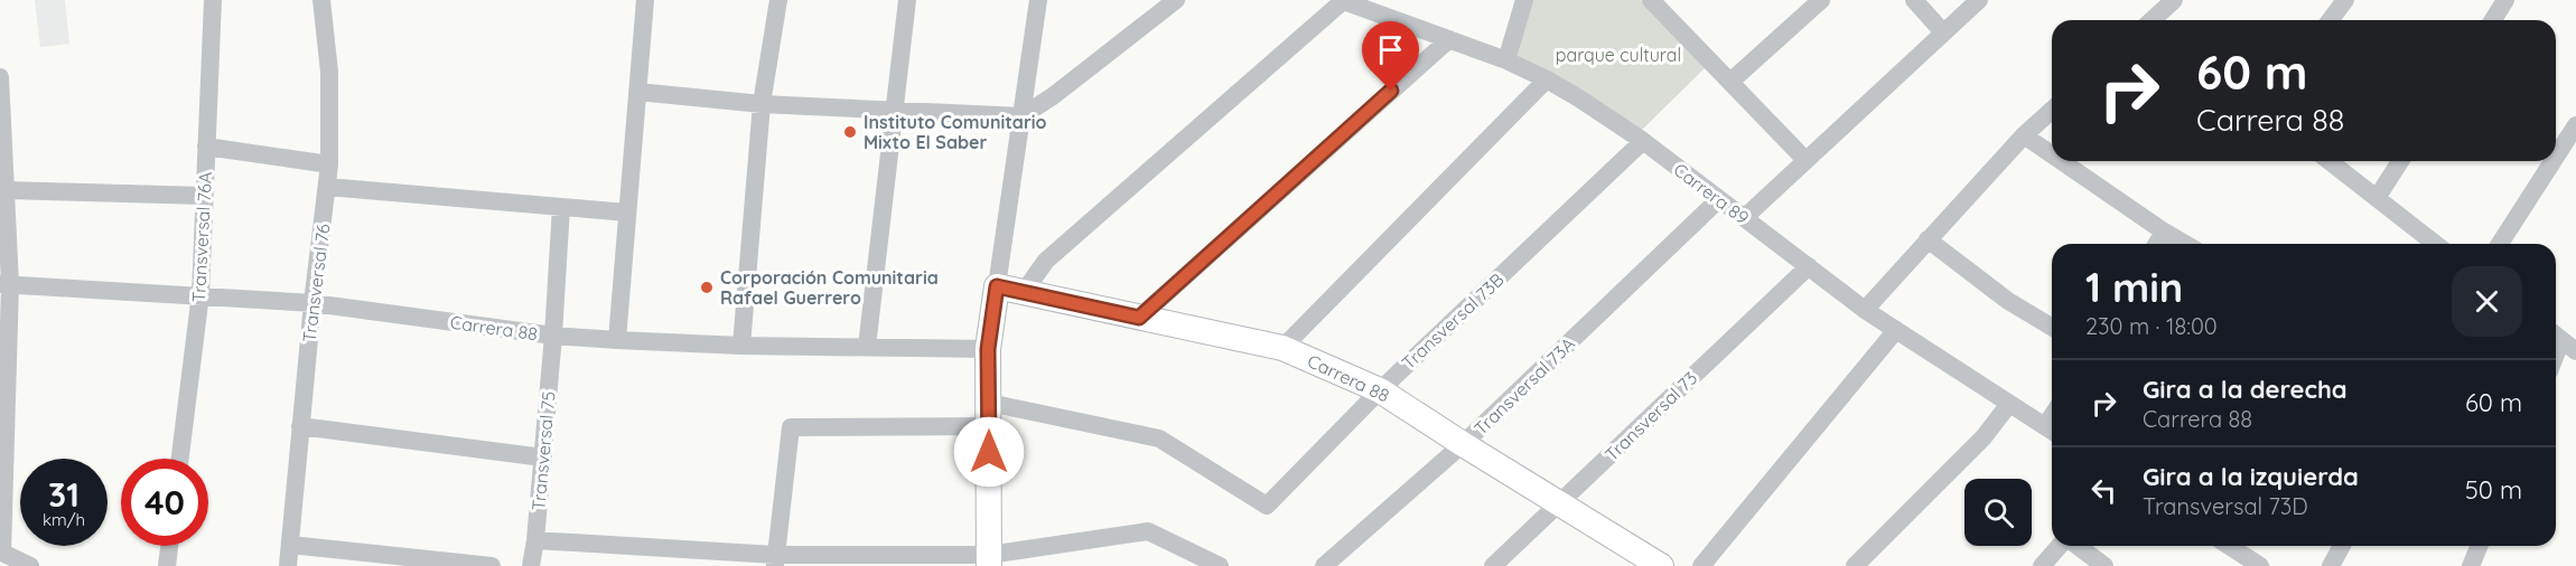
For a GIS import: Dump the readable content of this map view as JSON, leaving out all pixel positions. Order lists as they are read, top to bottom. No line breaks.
{"streets":{"street":["Carrera 89","Transversal 76A","Transversal 76","Transversal 73B","Carrera 88","Transversal 73A","Transversal 73","Transversal 75"]},"crossings":[["Carrera 89","Transversal 73B"],["Carrera 89","Transversal 73A"],["Carrera 89","Transversal 73"],["Transversal 76A","Carrera 88"],["Transversal 76","Carrera 88"],["Transversal 73B","Carrera 88"],["Carrera 88","Transversal 73A"],["Carrera 88","Transversal 73"],["Carrera 88","Transversal 75"]],"parks":["parque cultural"],"places":["Instituto Comunitario Mixto El Saber","Corporación Comunitaria Rafael Guerrero"],"page":{"turn":["60 m","Carrera 88"],"heading":["1 min","230 m · 18:00"],"list":[{"name":"Gira a la derecha","note":"Carrera 88","value":"60 m"},{"name":"Gira a la izquierda","note":"Transversal 73D","value":"50 m"}],"speed":"31 km/h","limit":"40"}}
